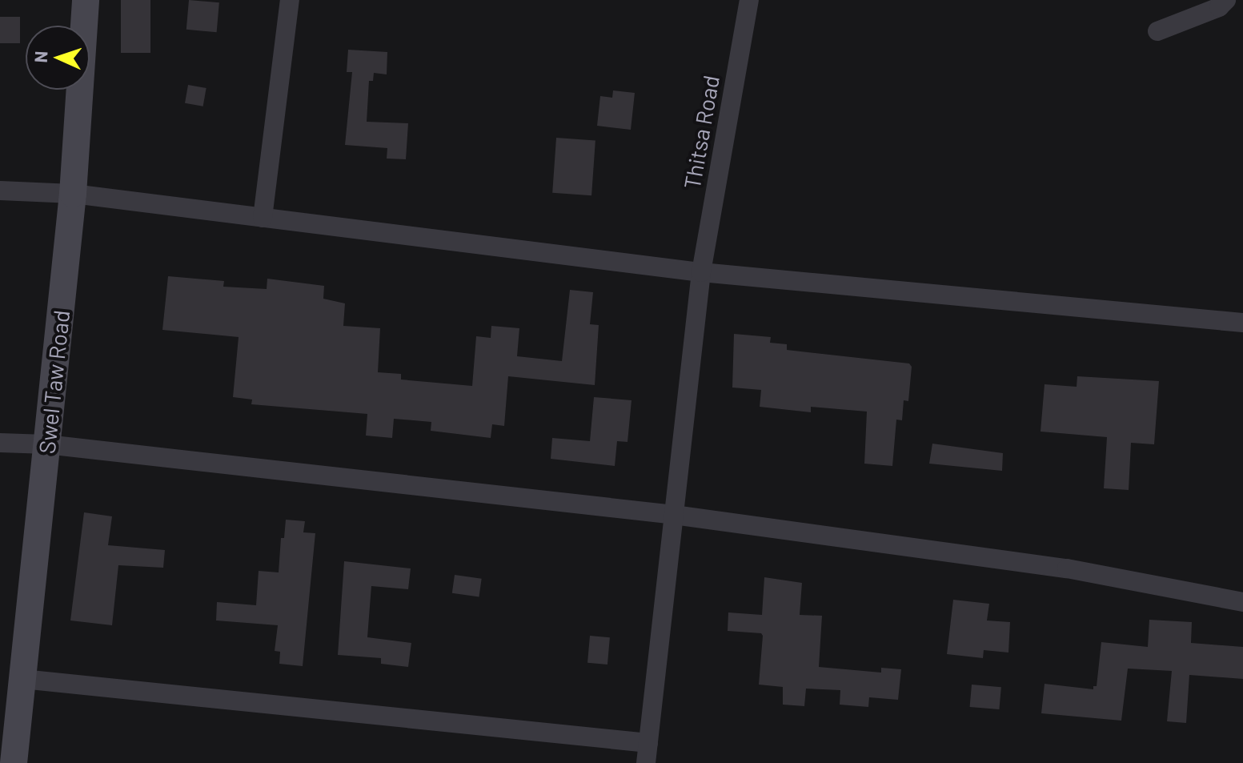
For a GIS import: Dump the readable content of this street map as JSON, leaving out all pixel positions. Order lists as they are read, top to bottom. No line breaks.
{"streets":{"street":["Thitsa Road","Swel Taw Road"]},"north":"left"}
